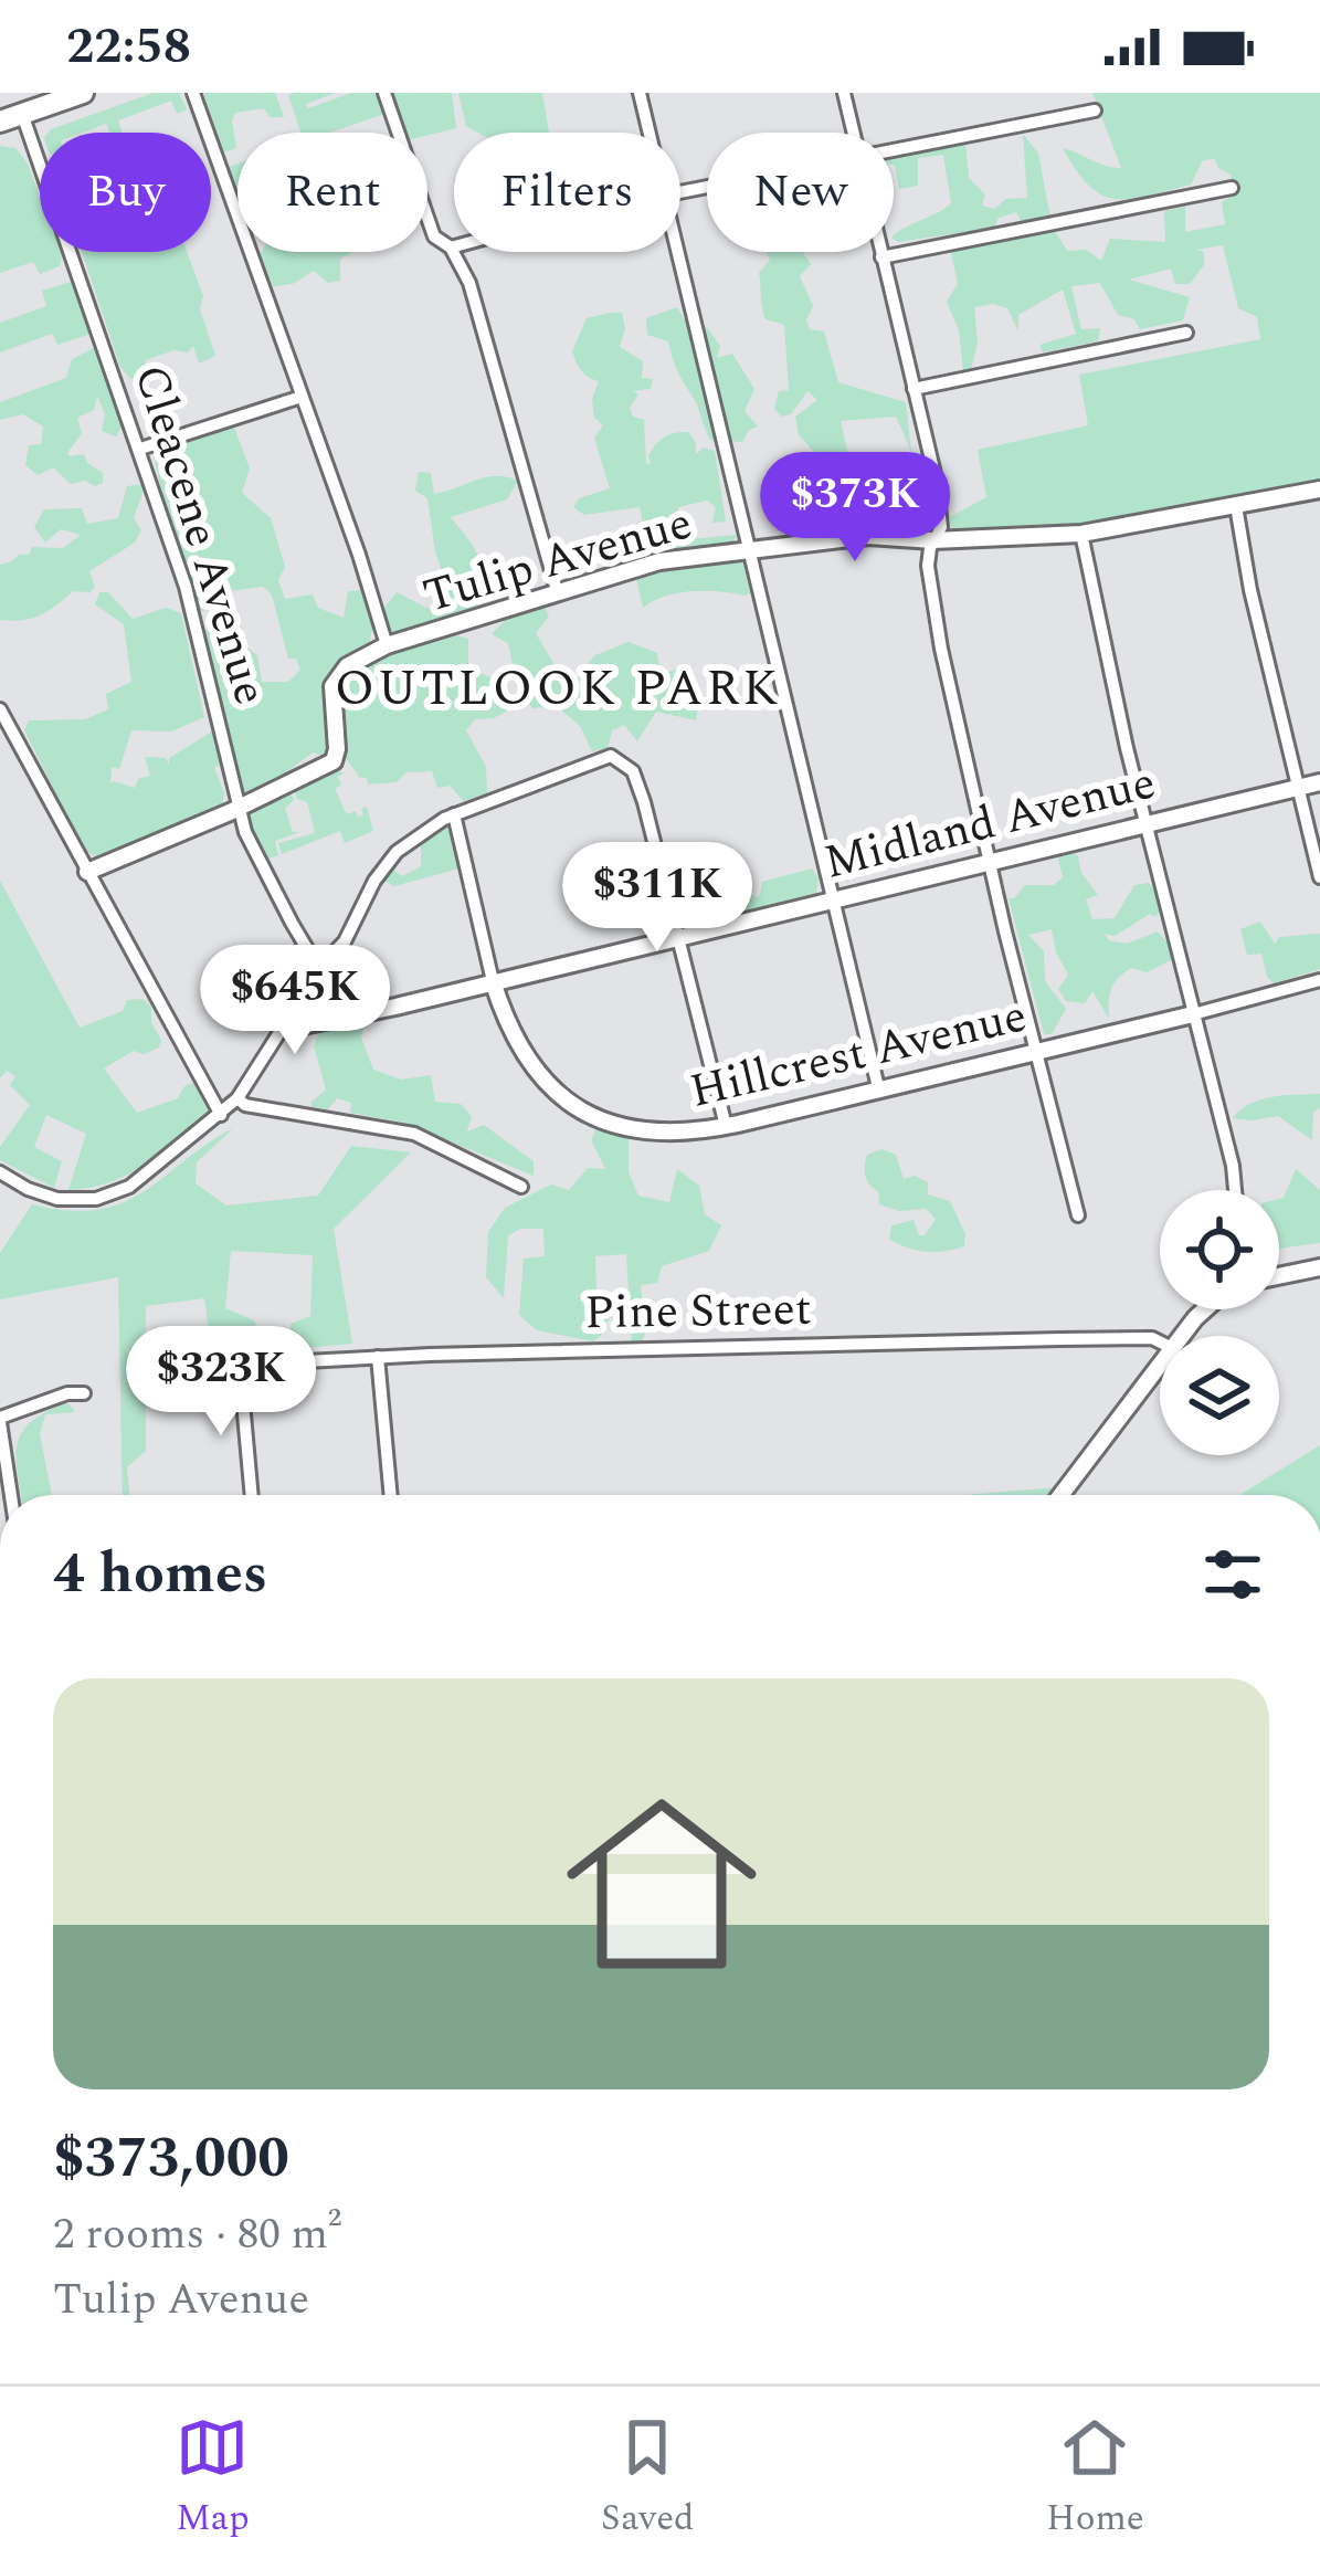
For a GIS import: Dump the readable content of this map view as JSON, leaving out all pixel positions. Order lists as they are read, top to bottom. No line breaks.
{"streets":{"street":["Cleacene Avenue","Tulip Avenue","Midland Avenue","Hillcrest Avenue","Pine Street"]},"crossings":[["Cleacene Avenue","Tulip Avenue"],["Midland Avenue","Hillcrest Avenue"]],"districts":["OUTLOOK PARK"],"page":{"status":"22:58","chip":["Buy","Rent","Filters","New"],"price":["$373K","$311K","$645K","$323K"],"heading":"4 homes","list":[{"name":"$373,000","note":"2 rooms · 80 m² · Tulip Avenue"}],"tabs":["Map","Saved","Home"]}}
